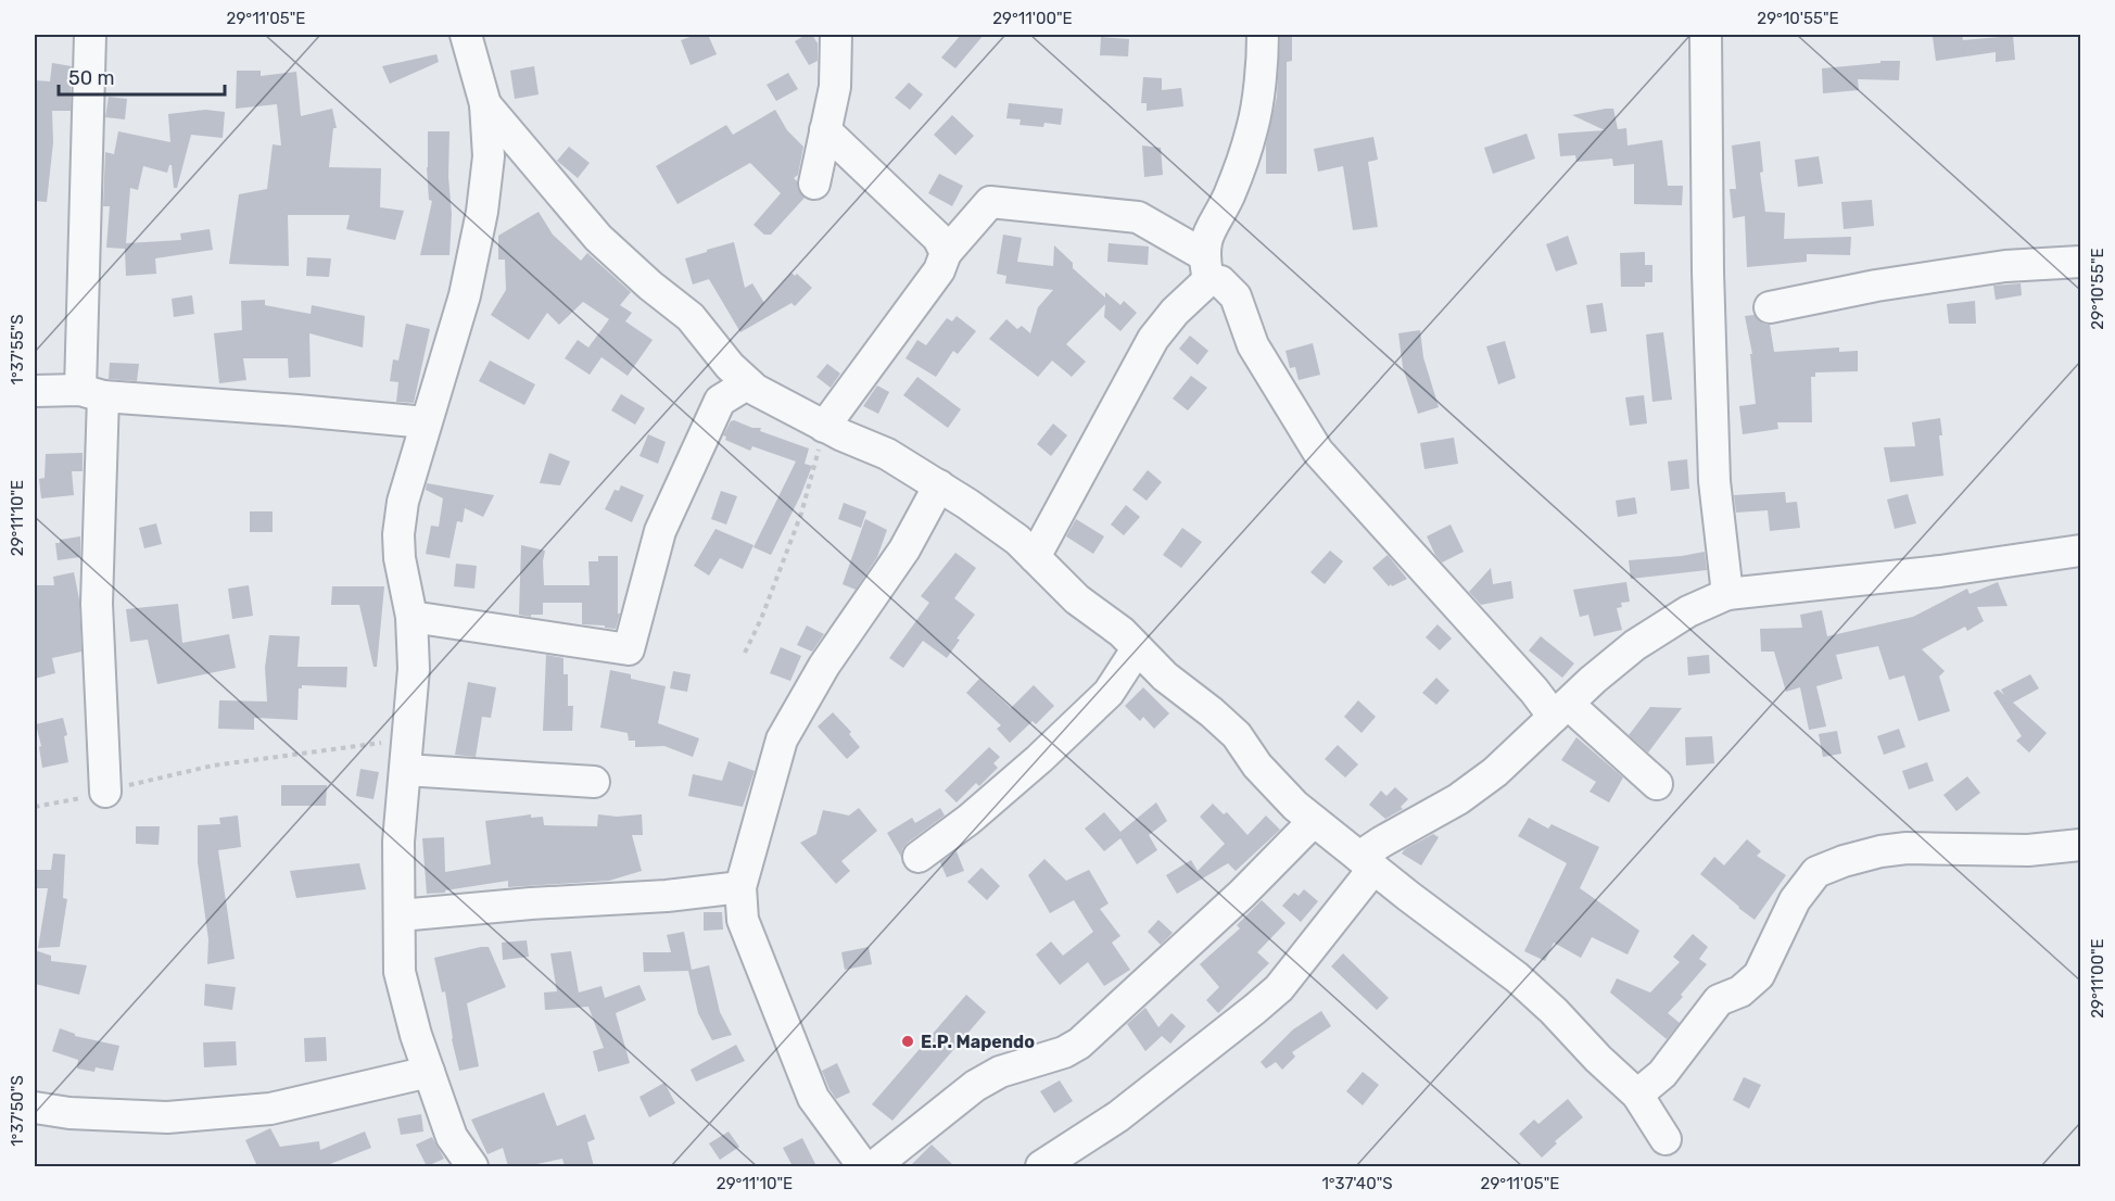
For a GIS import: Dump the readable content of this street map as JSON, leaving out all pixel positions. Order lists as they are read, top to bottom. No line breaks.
{"places":["E.P. Mapendo"],"scale_bar":"50 m","coordinates":["29°11'05\"E","29°11'00\"E","29°10'55\"E","1°37'55\"S","29°11'10\"E","1°37'50\"S","1°37'40\"S"]}
